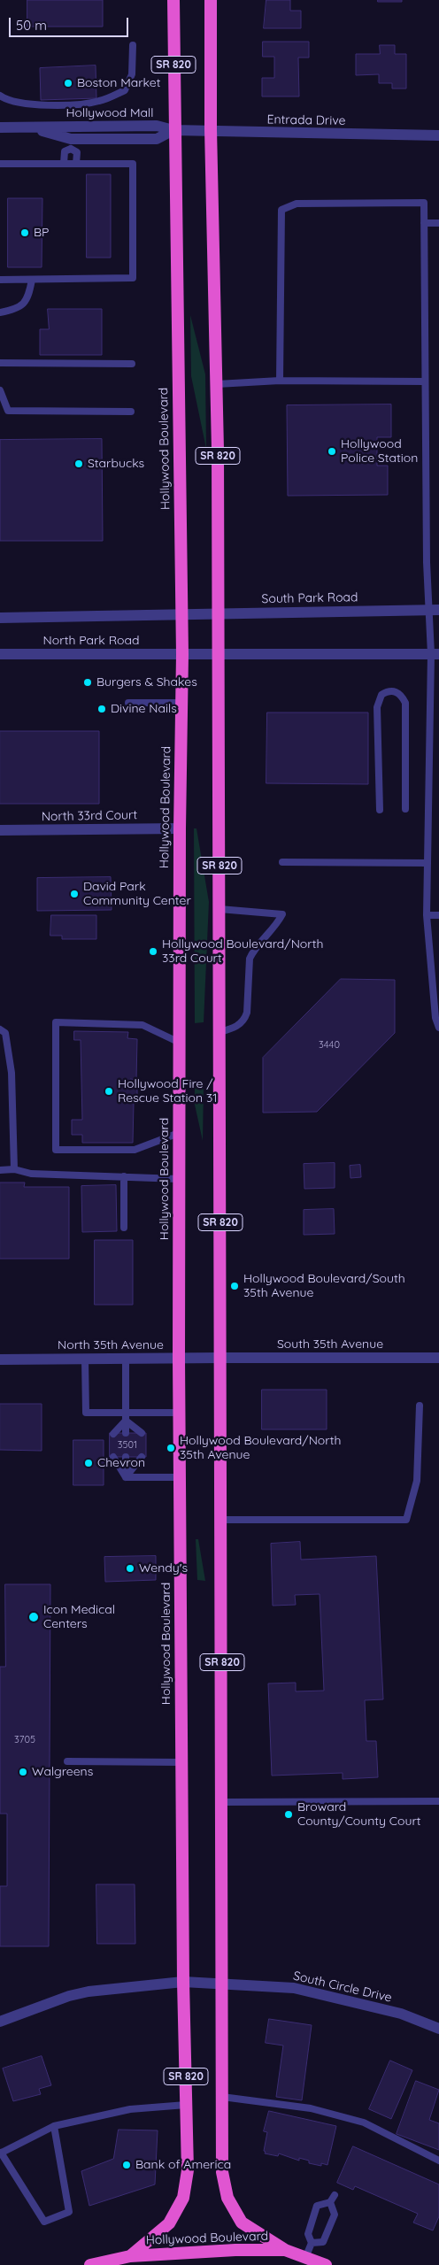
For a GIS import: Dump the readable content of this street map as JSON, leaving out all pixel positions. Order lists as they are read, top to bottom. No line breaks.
{"streets":{"highway":["SR 820","Hollywood Boulevard"],"street":["Hollywood Mall","Entrada Drive","South Park Road","North Park Road","North 33rd Court","South 35th Avenue","North 35th Avenue","South Circle Drive"]},"crossings":[["Hollywood Mall","Entrada Drive"],["Hollywood Mall","Hollywood Boulevard"],["Entrada Drive","Hollywood Boulevard"],["Hollywood Boulevard","South Park Road"],["Hollywood Boulevard","North Park Road"],["Hollywood Boulevard","North 33rd Court"],["Hollywood Boulevard","South 35th Avenue"],["Hollywood Boulevard","North 35th Avenue"],["Hollywood Boulevard","South Circle Drive"],["South Park Road","North Park Road"],["South 35th Avenue","North 35th Avenue"]],"places":["Boston Market","BP","Hollywood Police Station","Starbucks","Burgers & Shakes","Divine Nails","David Park Community Center","Hollywood Boulevard/North 33rd Court","Hollywood Fire / Rescue Station 31","Hollywood Boulevard/South 35th Avenue","Hollywood Boulevard/North 35th Avenue","Chevron","Wendy's","Icon Medical Centers","Walgreens","Broward County/County Court","Bank of America"],"house_numbers":["3440","3501","3705"],"scale_bar":"50 m"}
